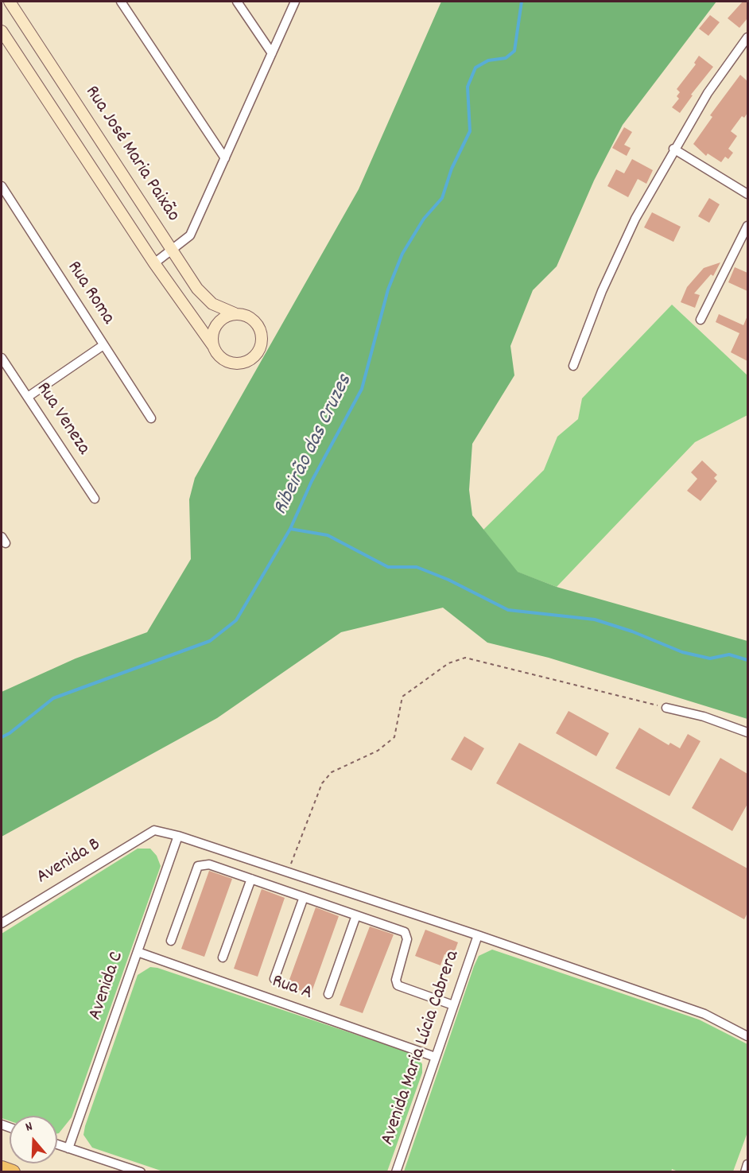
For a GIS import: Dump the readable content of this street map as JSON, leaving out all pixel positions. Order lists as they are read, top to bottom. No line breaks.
{"streets":{"street":["Rua José Maria Paixão","Rua Roma","Rua Veneza","Avenida B","Avenida C","Rua A","Avenida Maria Lúcia Cabrera"]},"crossings":[["Avenida B","Avenida C"],["Avenida C","Rua A"],["Rua A","Avenida Maria Lúcia Cabrera"]],"water":["Ribeirão das Cruzes"],"north":"top"}
